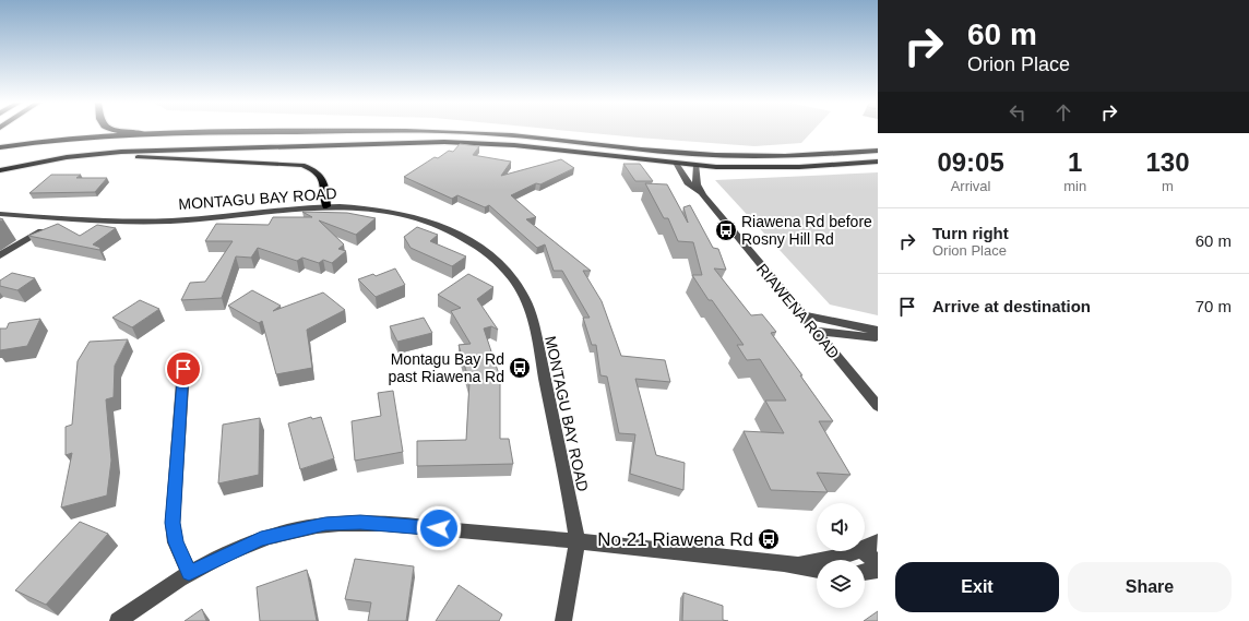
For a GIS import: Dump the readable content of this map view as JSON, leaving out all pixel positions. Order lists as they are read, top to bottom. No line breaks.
{"streets":{"street":["MONTAGU BAY ROAD","RIAWENA ROAD"]},"places":{"bus stop":["Riawena Rd before Rosny Hill Rd","Montagu Bay Rd past Riawena Rd","No.21 Riawena Rd"]},"page":{"turn":["60 m","Orion Place"],"eta":["09:05","Arrival","1","min","130","m"],"list":[{"name":"Turn right","note":"Orion Place","value":"60 m"},{"name":"Arrive at destination","value":"70 m"}],"buttons":["Exit","Share"]}}
